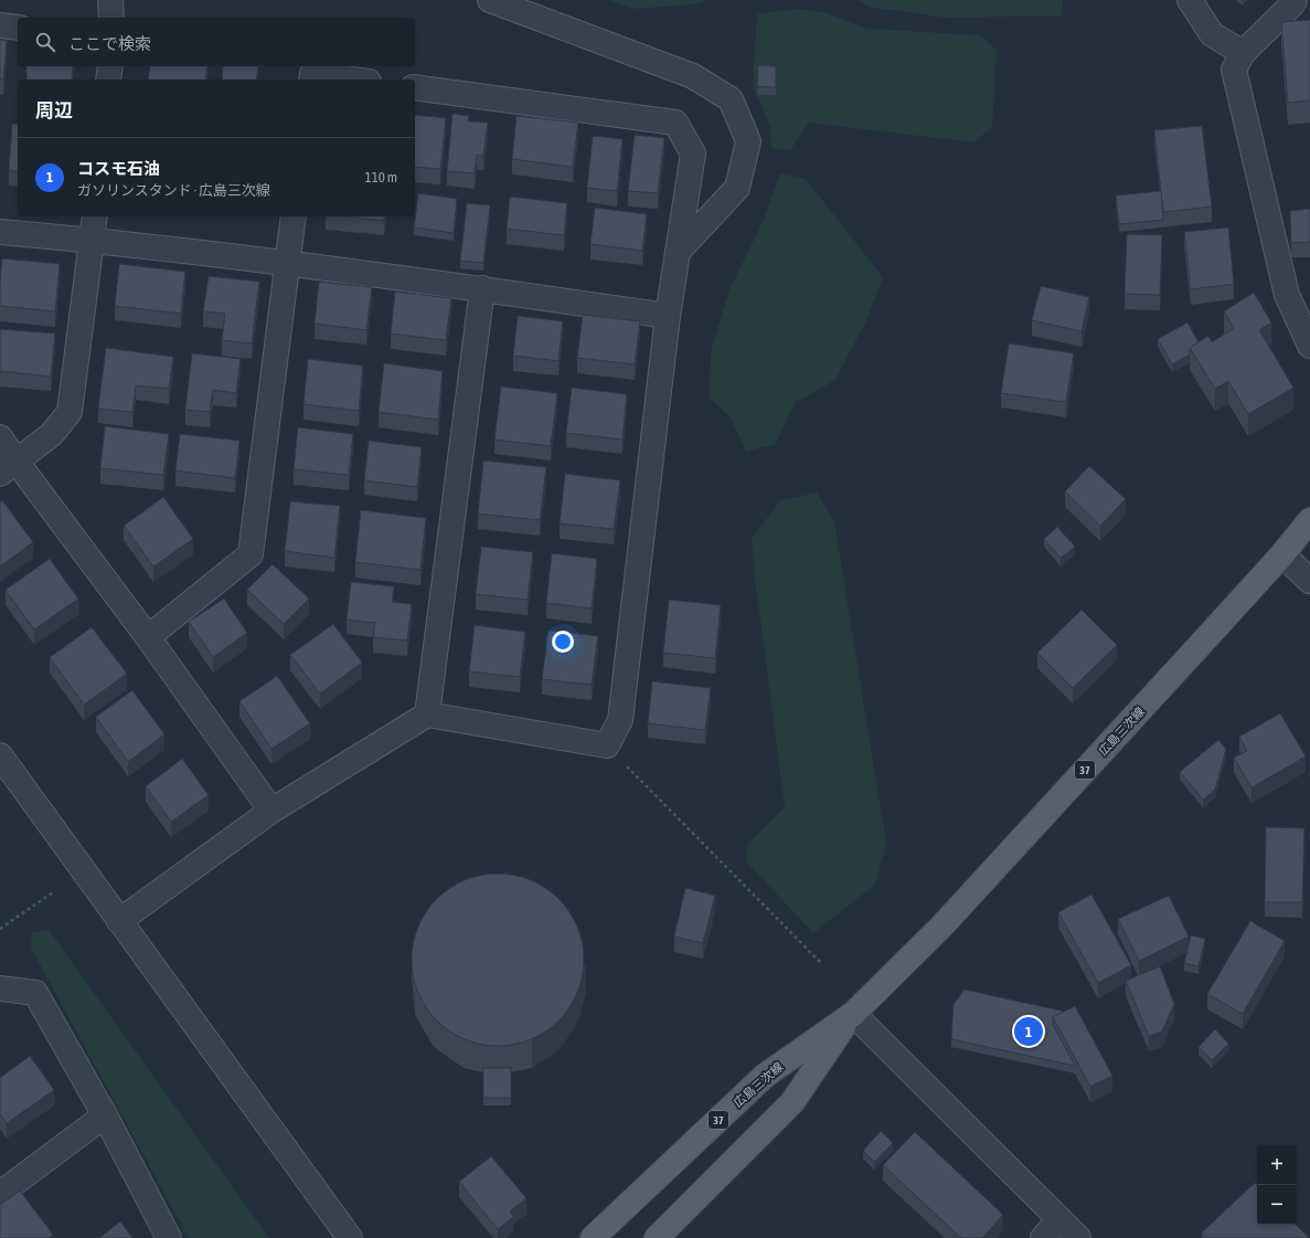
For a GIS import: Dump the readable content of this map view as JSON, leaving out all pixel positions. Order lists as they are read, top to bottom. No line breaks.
{"streets":{"main road":["広島三次線","37"]},"page":{"search":"ここで検索","heading":"周辺","list":[{"mark":"1","name":"コスモ石油","note":"ガソリンスタンド · 広島三次線","value":"110 m"}],"pins":"1","map_buttons":["+","−"]}}
